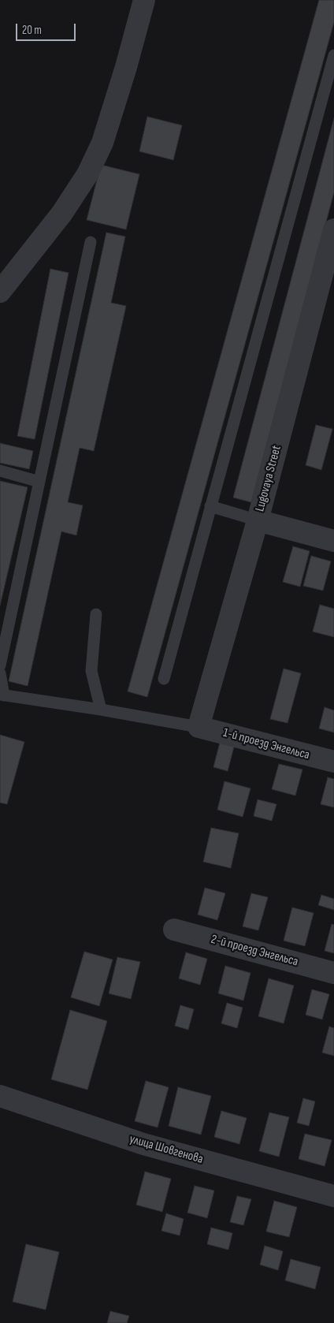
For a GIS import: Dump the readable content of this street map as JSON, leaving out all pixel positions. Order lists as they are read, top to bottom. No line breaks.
{"streets":{"street":["Lugovaya Street","1-й проезд Энгельса","2-й проезд Энгельса","улица Шовгенова"]},"crossings":[["Lugovaya Street","1-й проезд Энгельса"]],"scale_bar":"20 m"}
